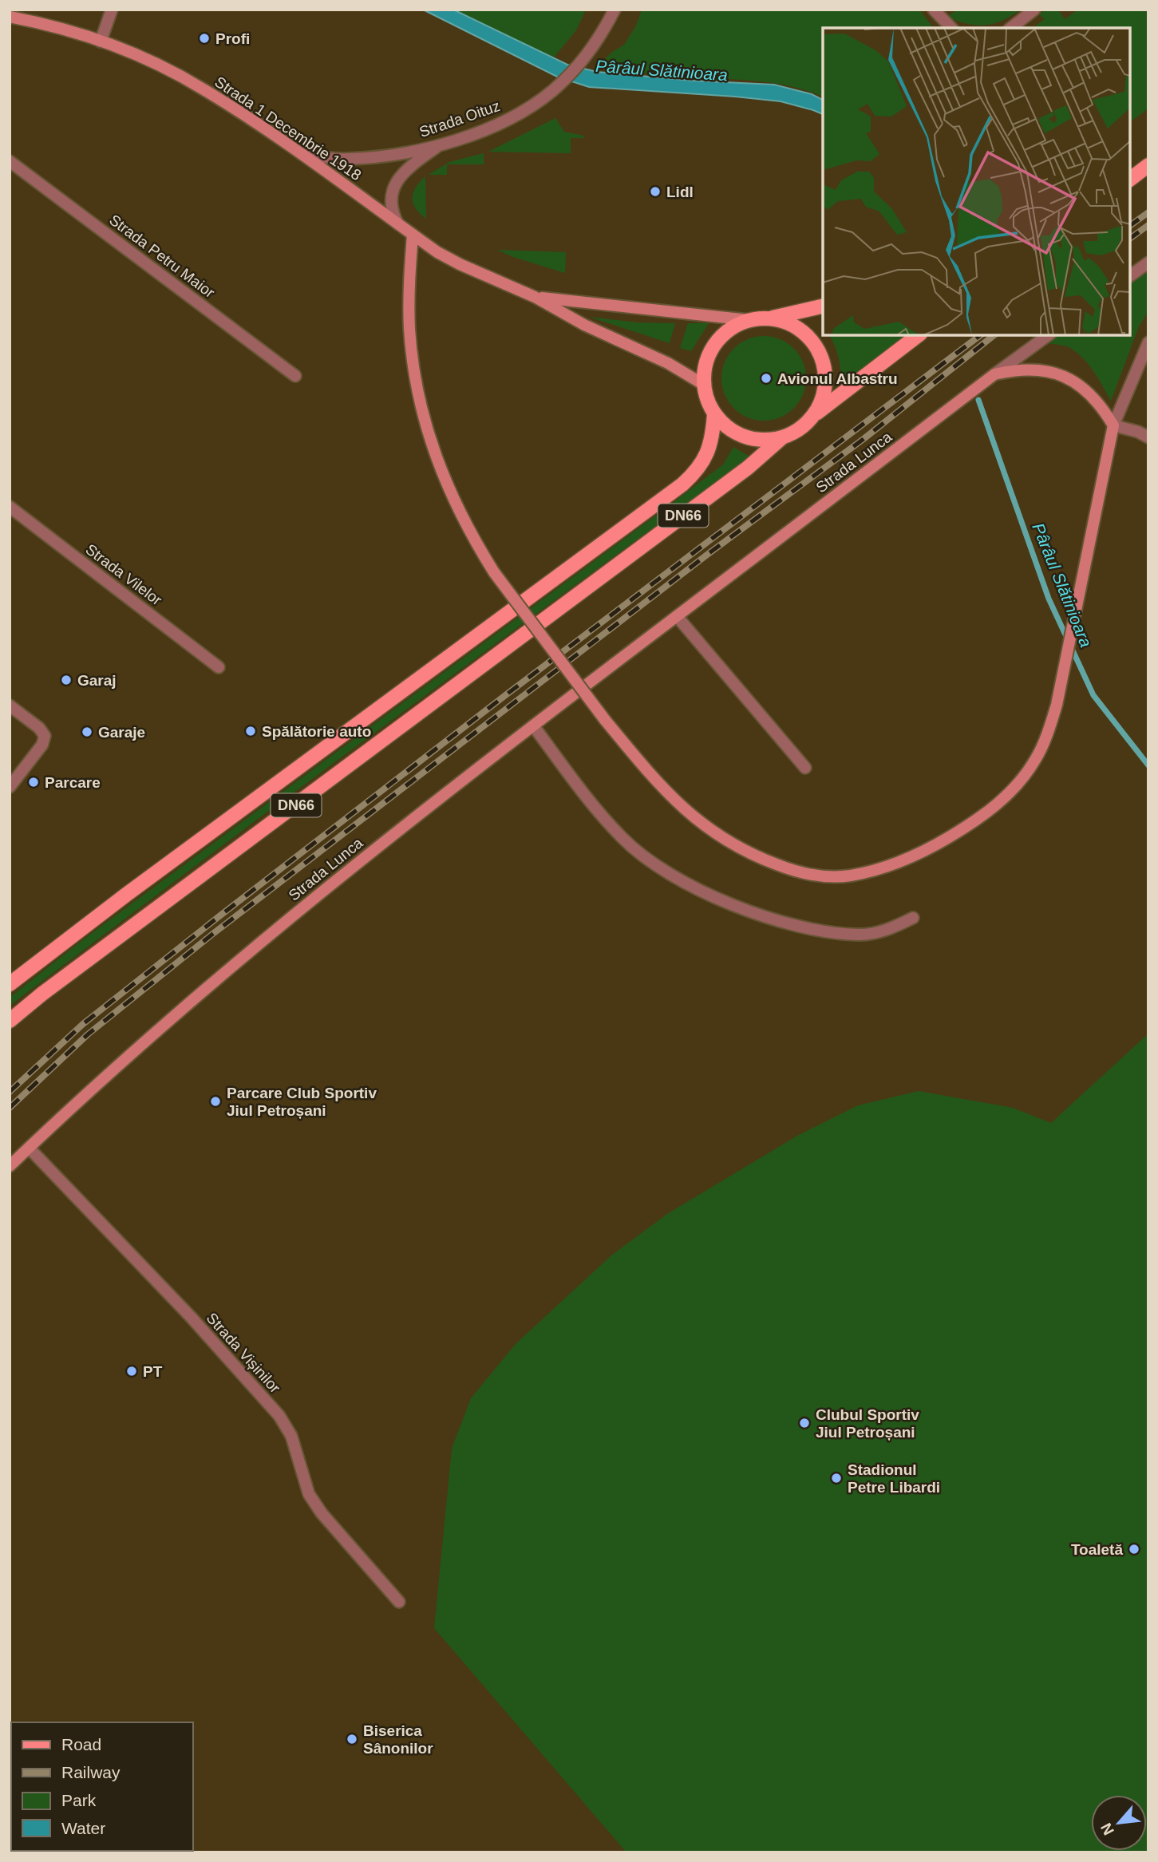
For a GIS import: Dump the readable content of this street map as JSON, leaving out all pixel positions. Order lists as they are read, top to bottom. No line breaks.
{"streets":{"main road":["Strada 1 Decembrie 1918","Strada Lunca","DN66"],"street":["Strada Oituz","Strada Petru Maior","Strada Vilelor","Strada Vișinilor"]},"crossings":[["Strada Oituz","Strada 1 Decembrie 1918"],["Strada 1 Decembrie 1918","DN66"],["Strada Lunca","Strada Vișinilor"]],"water":["Pârâul Slătinioara"],"places":["Profi","Lidl","Avionul Albastru","Garaj","Spălătorie auto","Garaje","Parcare","Parcare Club Sportiv Jiul Petroșani","PT","Clubul Sportiv Jiul Petroșani","Stadionul Petre Libardi","Toaletă","Biserica Sânonilor"],"legend":["Road","Railway","Park","Water"],"north":"bottom left"}
